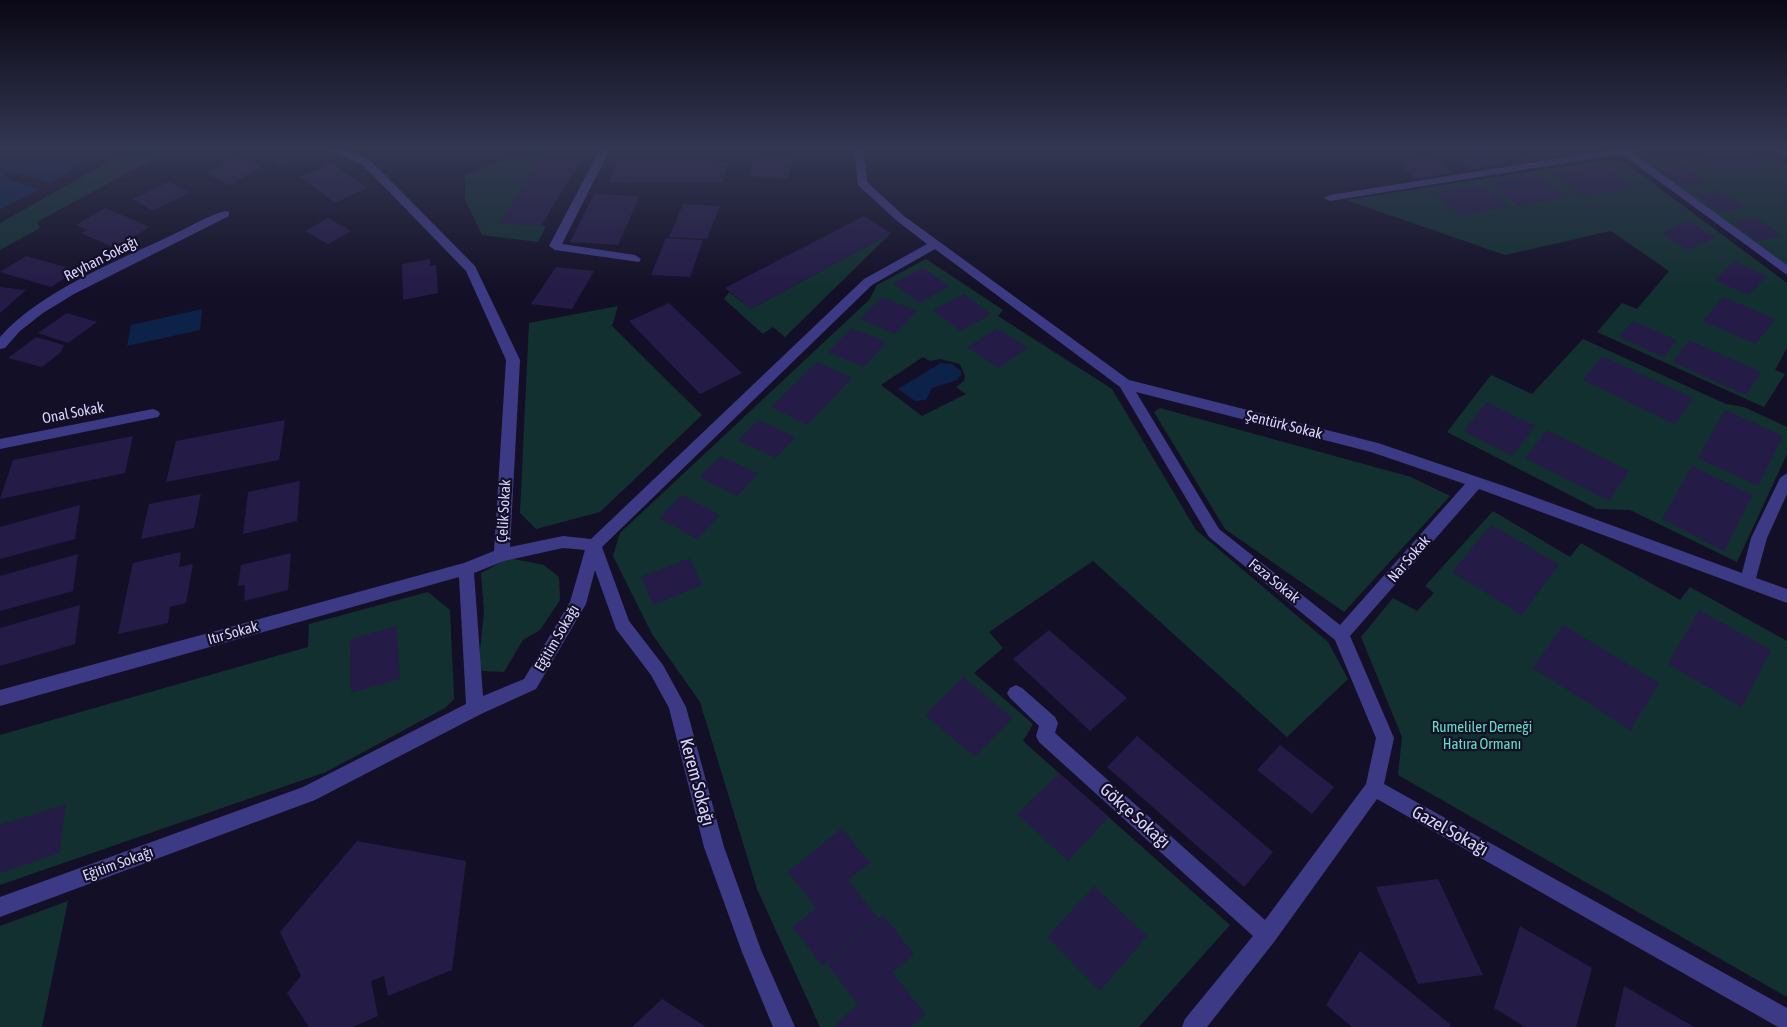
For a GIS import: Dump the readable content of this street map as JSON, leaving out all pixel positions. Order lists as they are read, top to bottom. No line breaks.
{"streets":{"street":["Reyhan Sokağı","Onal Sokak","Şentürk Sokak","Çelik Sokak","Nar Sokak","Feza Sokak","Itır Sokak","Eğitim Sokağı","Kerem Sokağı","Gökçe Sokağı","Gazel Sokağı"]},"crossings":[["Şentürk Sokak","Nar Sokak"],["Şentürk Sokak","Feza Sokak"],["Çelik Sokak","Itır Sokak"],["Nar Sokak","Feza Sokak"],["Feza Sokak","Gazel Sokağı"],["Eğitim Sokağı","Kerem Sokağı"]],"parks":["Rumeliler Derneği Hatıra Ormanı"]}
